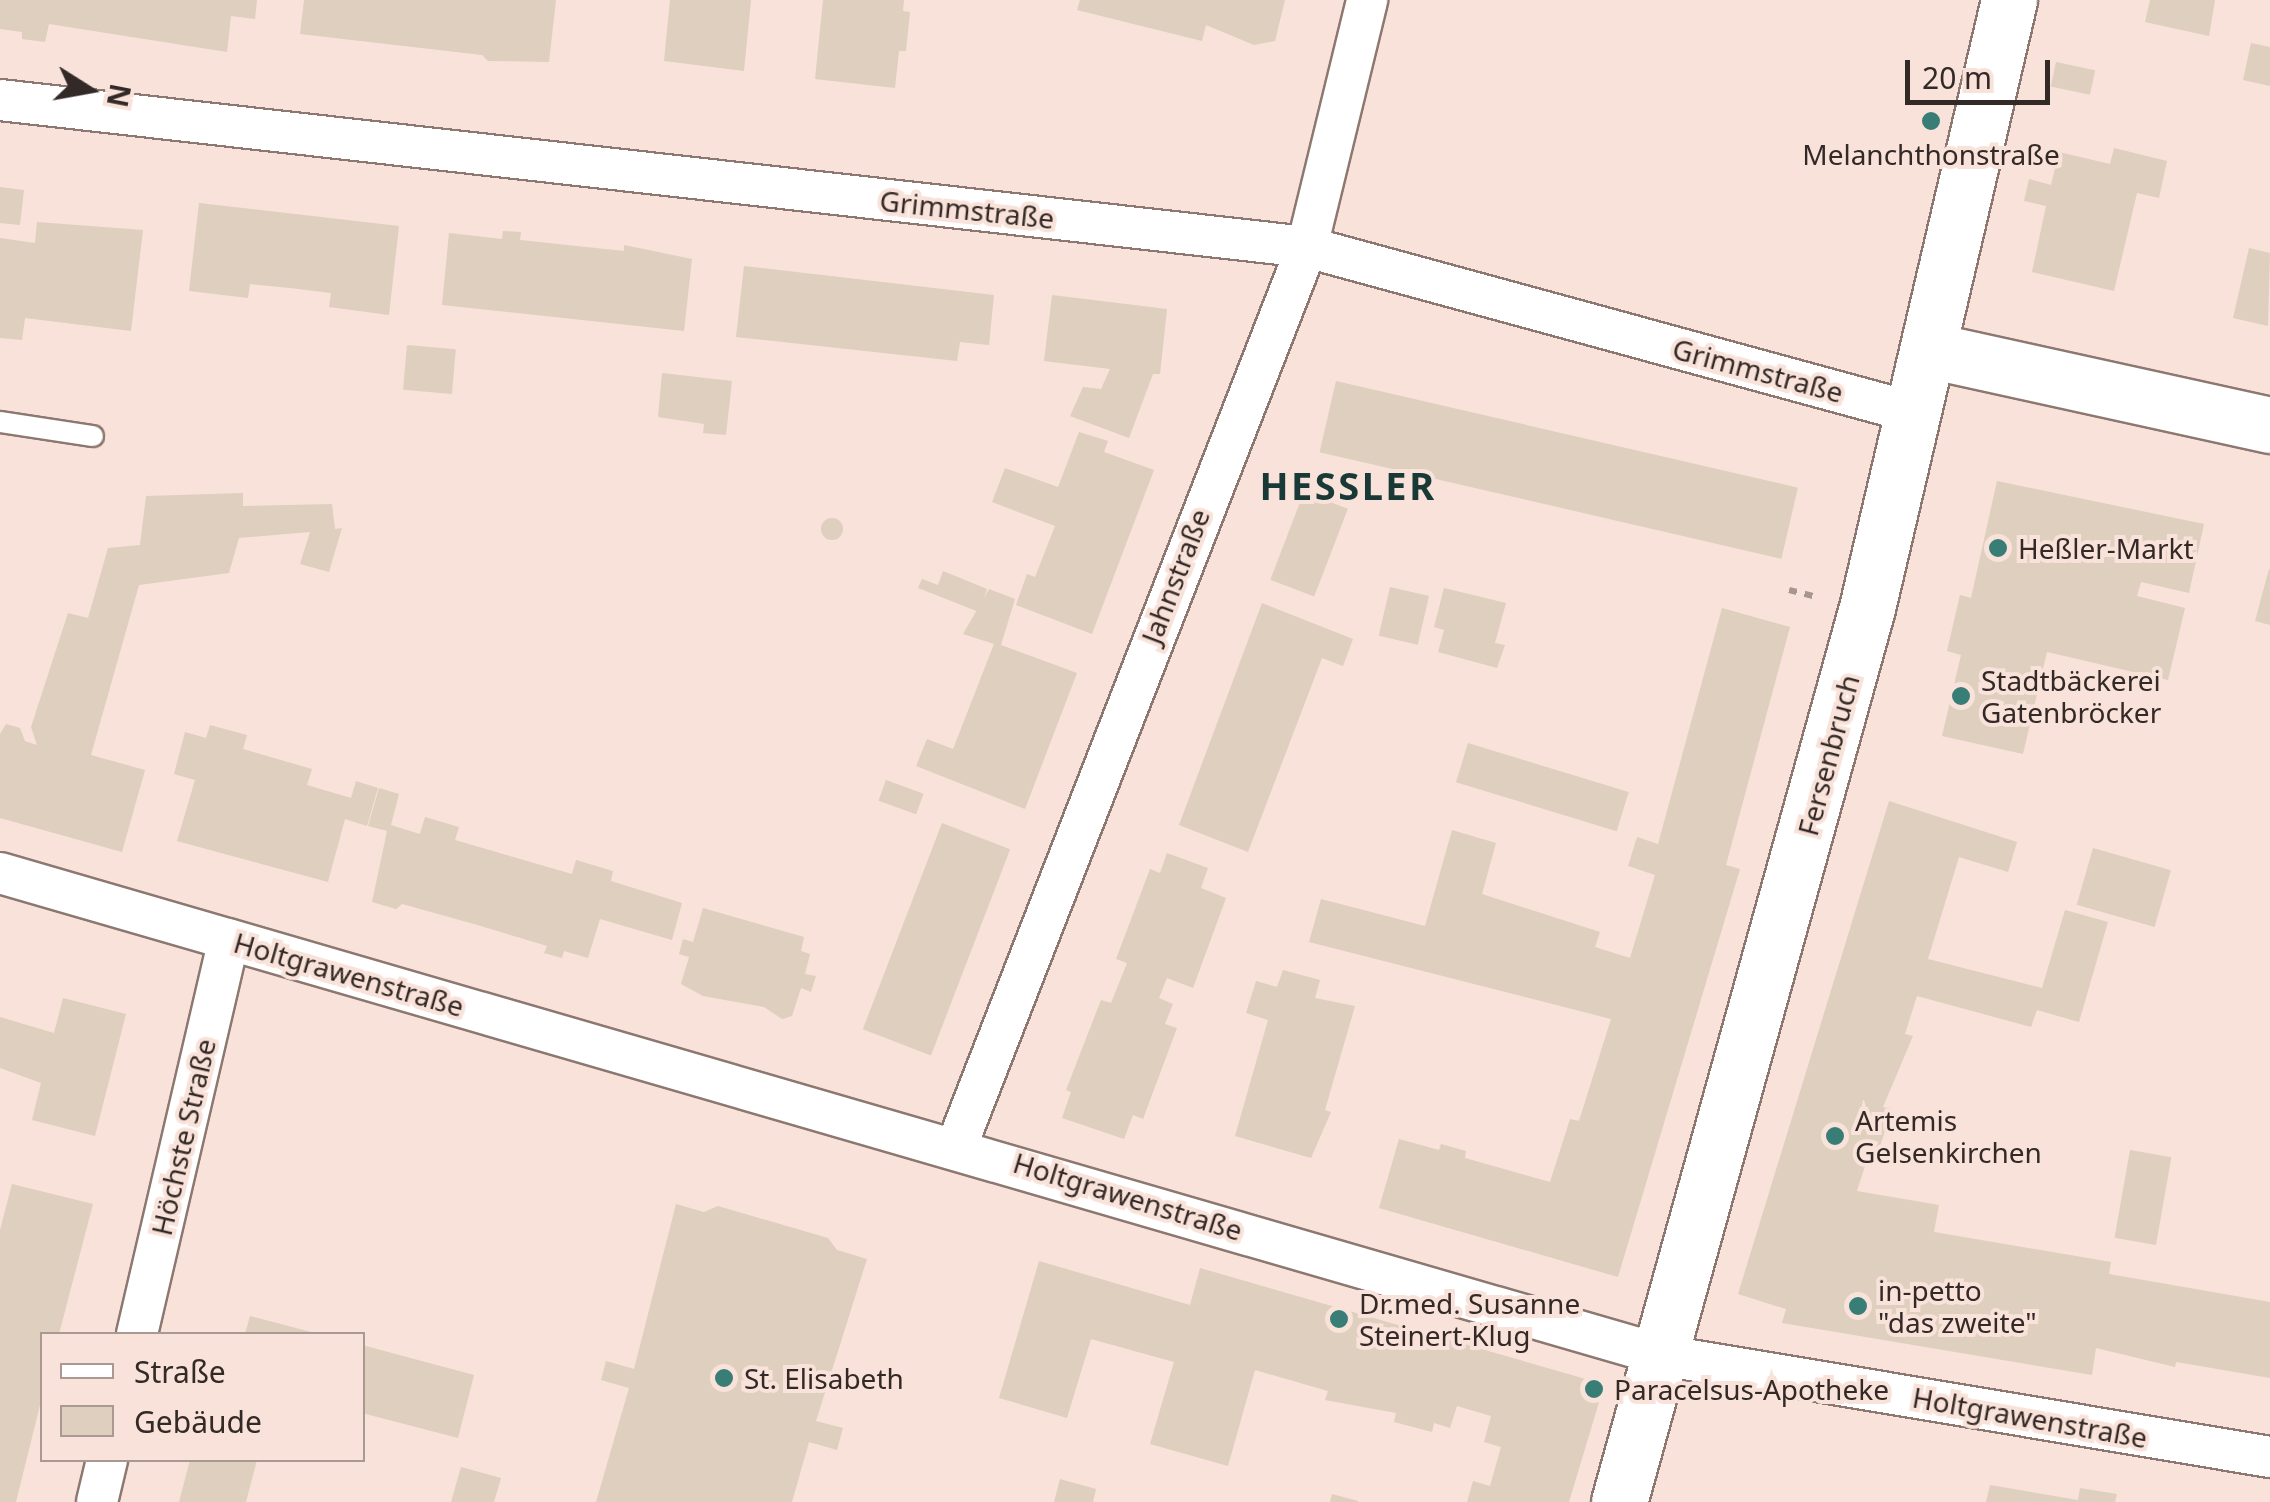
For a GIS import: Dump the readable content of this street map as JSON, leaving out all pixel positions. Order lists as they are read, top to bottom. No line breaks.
{"streets":{"street":["Grimmstraße","Jahnstraße","Fersenbruch","Holtgrawenstraße","Höchste Straße"]},"crossings":[["Grimmstraße","Jahnstraße"],["Grimmstraße","Fersenbruch"],["Jahnstraße","Holtgrawenstraße"],["Fersenbruch","Holtgrawenstraße"],["Holtgrawenstraße","Höchste Straße"]],"districts":["HESSLER"],"places":["Melanchthonstraße","Heßler-Markt","Stadtbäckerei Gatenbröcker","Artemis Gelsenkirchen","in-petto \"das zweite\"","Dr.med. Susanne Steinert-Klug","St. Elisabeth","Paracelsus-Apotheke"],"legend":["Straße","Gebäude"],"scale_bar":"20 m","north":"right"}
